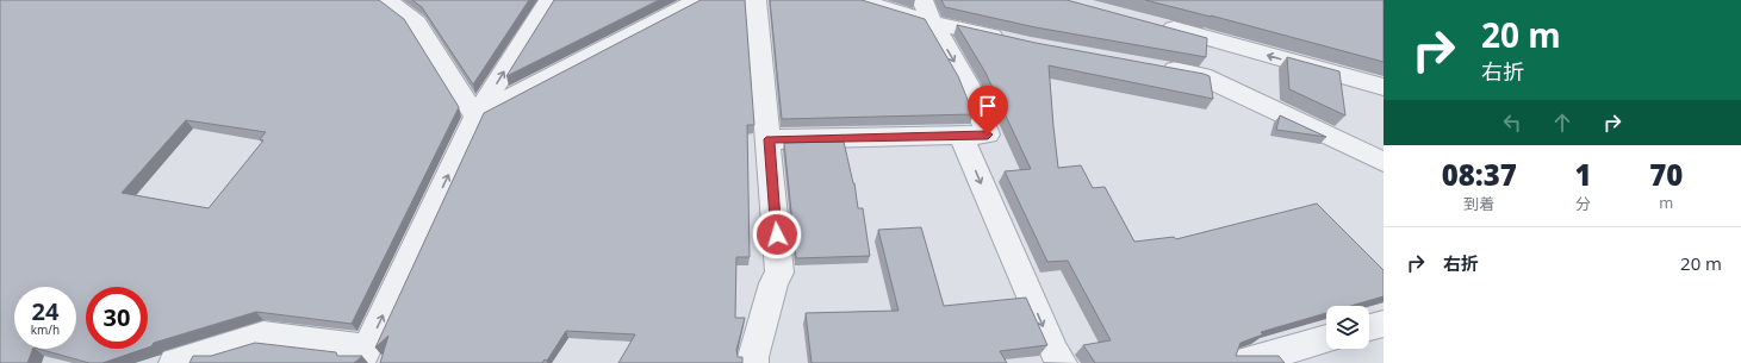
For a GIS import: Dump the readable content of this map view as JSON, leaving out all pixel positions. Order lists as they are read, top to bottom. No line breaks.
{"page":{"turn":["20 m","右折"],"eta":["08:37","到着","1","分","70","m"],"list":[{"name":"右折","value":"20 m"}],"speed":"24 km/h","limit":"30"}}
